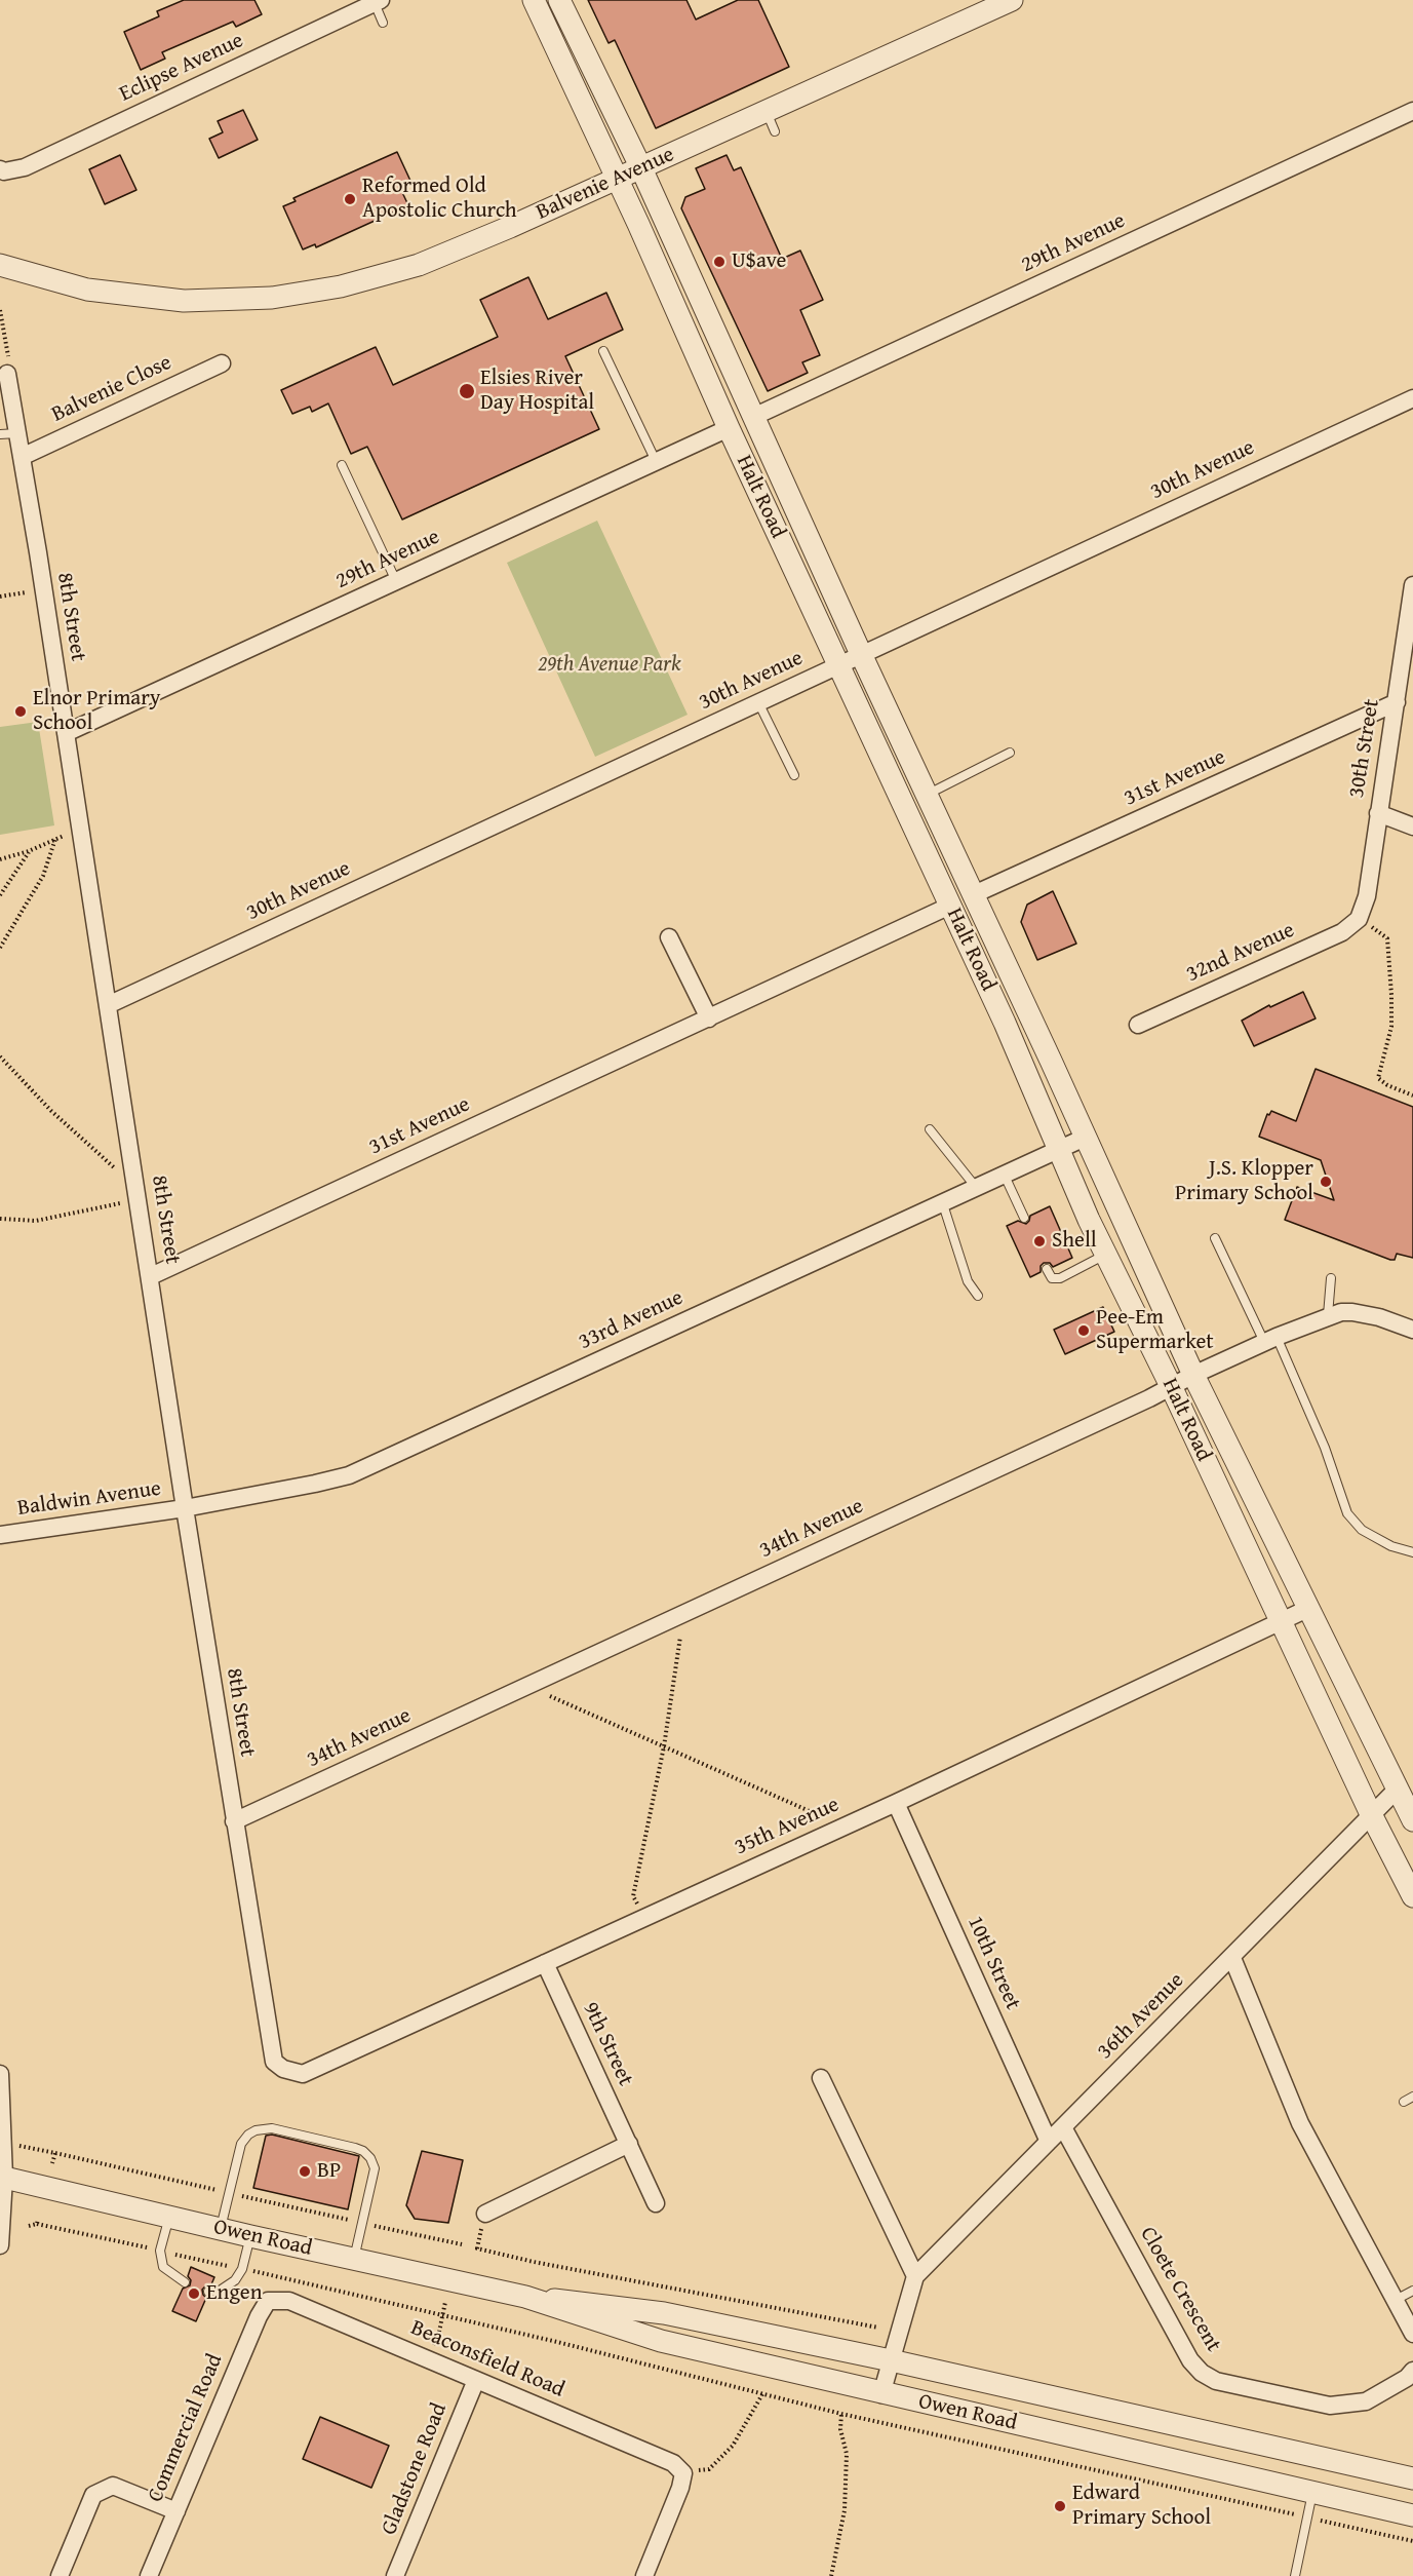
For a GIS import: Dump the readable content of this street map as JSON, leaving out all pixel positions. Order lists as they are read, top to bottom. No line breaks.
{"streets":{"street":["Eclipse Avenue","Balvenie Avenue","29th Avenue","Balvenie Close","30th Avenue","Halt Road","8th Street","30th Street","31st Avenue","32nd Avenue","33rd Avenue","Baldwin Avenue","34th Avenue","35th Avenue","10th Street","36th Avenue","9th Street","Owen Road","Cloete Crescent","Beaconsfield Road","Commercial Road","Gladstone Road"]},"crossings":[["Balvenie Avenue","Halt Road"],["29th Avenue","Halt Road"],["29th Avenue","8th Street"],["Balvenie Close","8th Street"],["30th Avenue","Halt Road"],["30th Avenue","8th Street"],["Halt Road","31st Avenue"],["Halt Road","33rd Avenue"],["Halt Road","34th Avenue"],["Halt Road","35th Avenue"],["Halt Road","36th Avenue"],["8th Street","31st Avenue"],["8th Street","33rd Avenue"],["8th Street","Baldwin Avenue"],["8th Street","34th Avenue"],["8th Street","35th Avenue"],["30th Street","31st Avenue"],["30th Street","32nd Avenue"],["33rd Avenue","Baldwin Avenue"],["35th Avenue","10th Street"],["35th Avenue","9th Street"],["10th Street","36th Avenue"],["36th Avenue","Owen Road"],["36th Avenue","Cloete Crescent"],["Beaconsfield Road","Commercial Road"],["Beaconsfield Road","Gladstone Road"]],"parks":["29th Avenue Park"],"places":["Reformed Old Apostolic Church","U$ave","Elsies River Day Hospital","Elnor Primary School","J.S. Klopper Primary School","Shell","Pee-Em Supermarket","BP","Engen","Edward Primary School"]}
